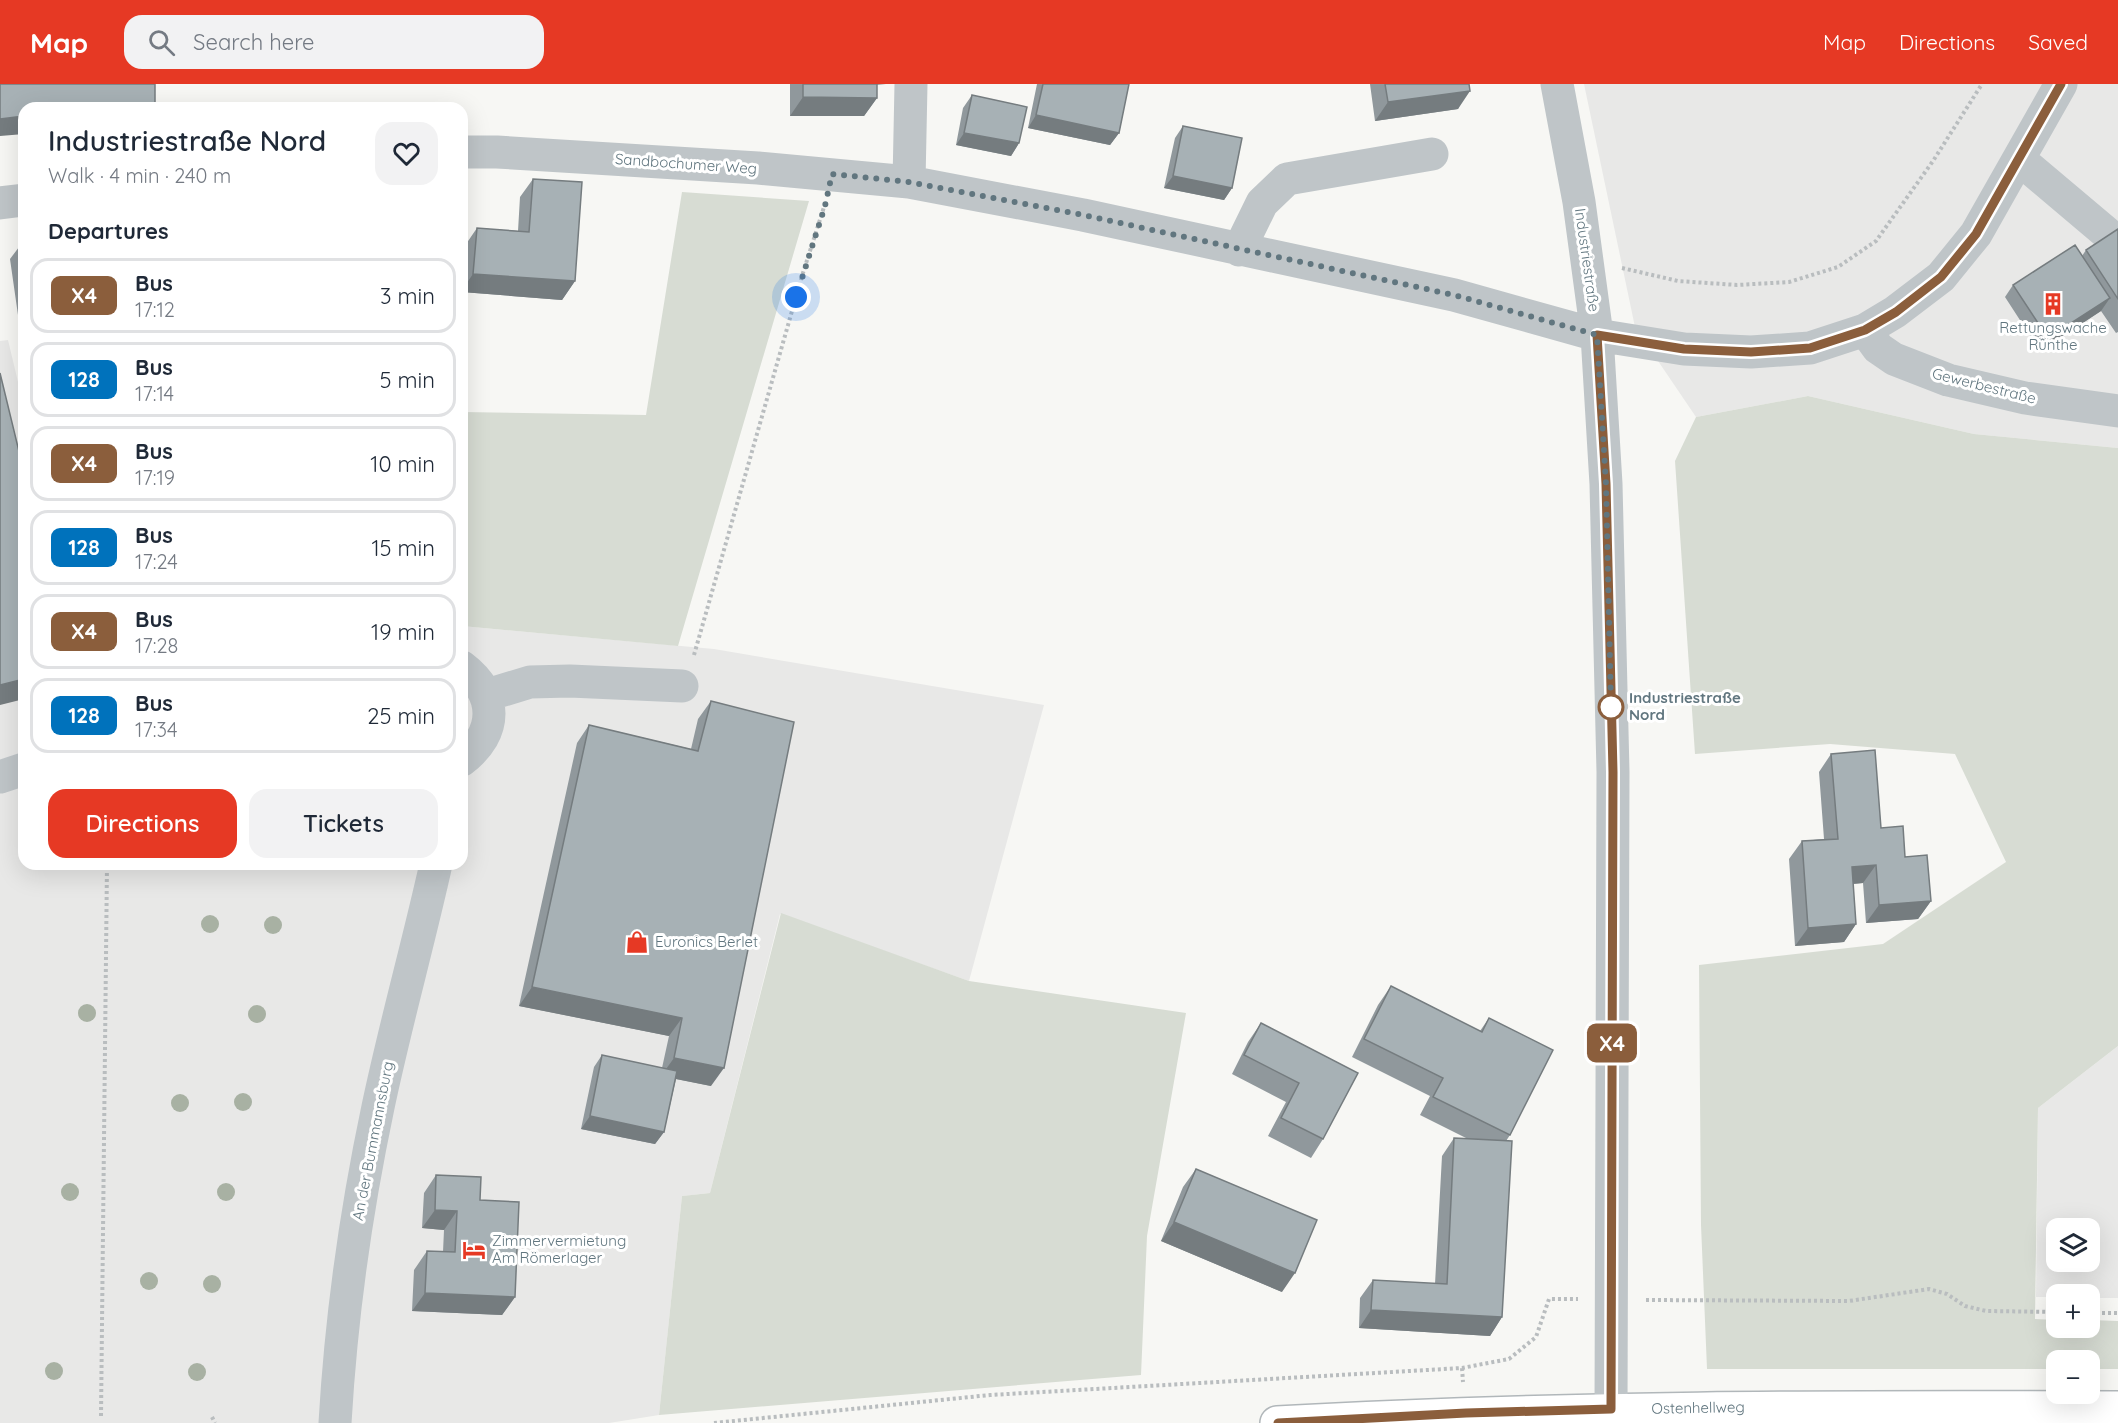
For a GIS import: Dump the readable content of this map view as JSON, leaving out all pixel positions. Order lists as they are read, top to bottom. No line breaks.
{"streets":{"main road":["Ostenhellweg"],"street":["Sandbochumer Weg","Industriestraße","Gewerbestraße","An der Bummannsburg"]},"crossings":[["Sandbochumer Weg","Industriestraße"],["Sandbochumer Weg","Gewerbestraße"],["Industriestraße","Ostenhellweg"]],"places":{"building":["Rettungswache Rünthe"],"other":["Industriestraße Nord"],"shop":["Euronics Berlet"],"hotel":["Zimmervermietung Am Römerlager"]},"lines":["bus line X4"],"page":{"header":"Map","search":"Search here","nav":["Map","Directions","Saved"],"on_map":"X4","heading":[["Industriestraße Nord","Walk · 4 min · 240 m"],"Departures"],"list":[{"mark":"X4","name":"Bus","note":"17:12","value":"3 min"},{"mark":"128","name":"Bus","note":"17:14","value":"5 min"},{"mark":"X4","name":"Bus","note":"17:19","value":"10 min"},{"mark":"128","name":"Bus","note":"17:24","value":"15 min"},{"mark":"X4","name":"Bus","note":"17:28","value":"19 min"},{"mark":"128","name":"Bus","note":"17:34","value":"25 min"}],"buttons":["Directions","Tickets"],"map_buttons":["+","−"]}}
